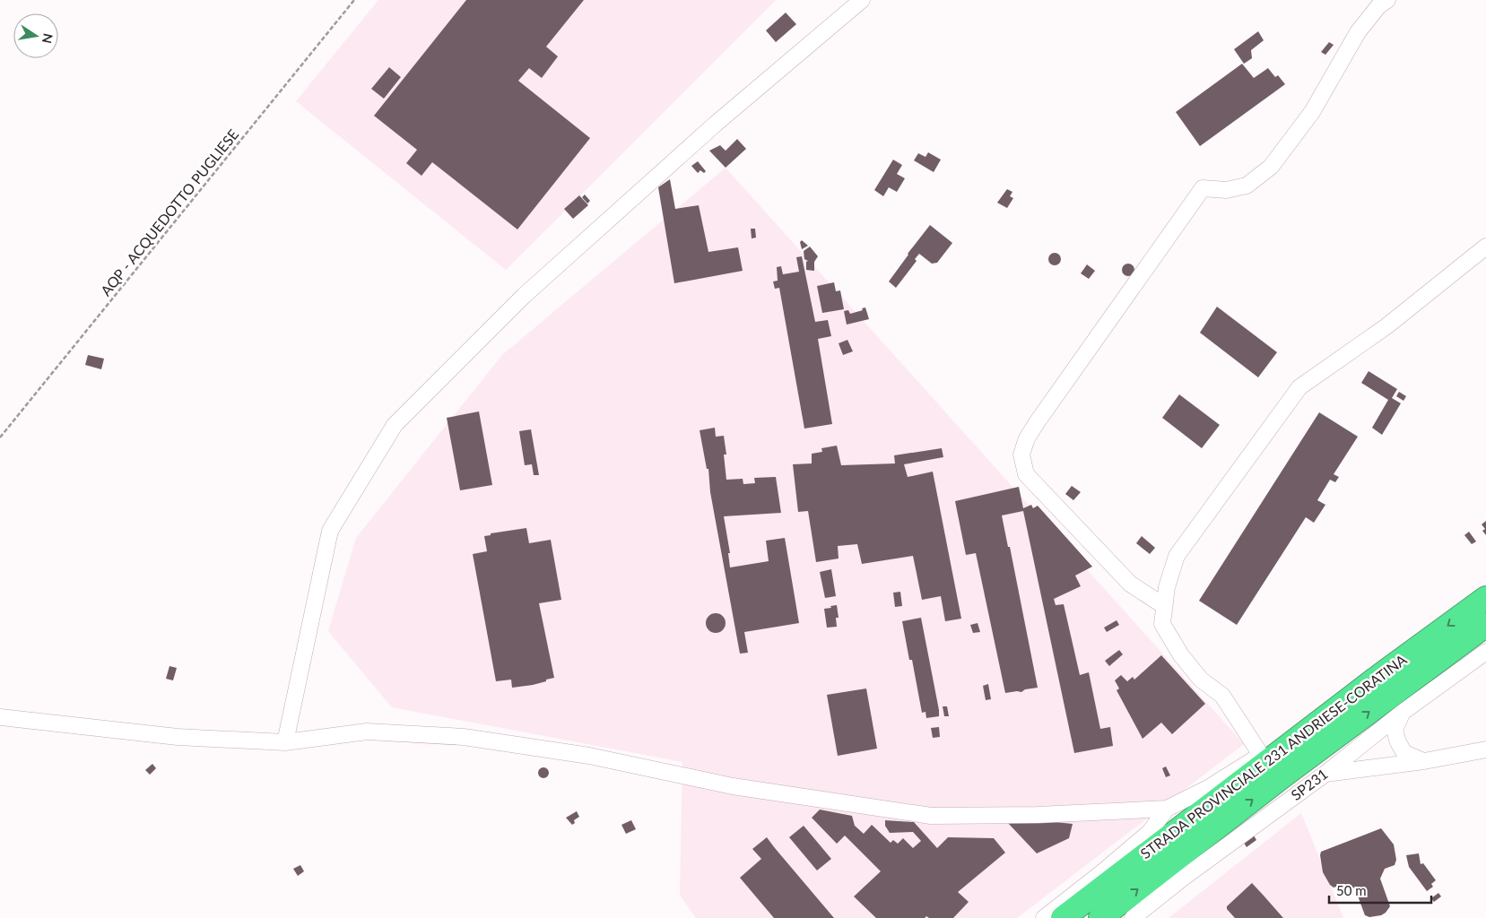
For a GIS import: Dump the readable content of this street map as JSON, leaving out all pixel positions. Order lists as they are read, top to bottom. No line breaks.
{"streets":{"highway":["STRADA PROVINCIALE 231 ANDRIESE-CORATINA","SP231"],"path":["AQP - ACQUEDOTTO PUGLIESE"]},"scale_bar":"50 m","north":"right"}
